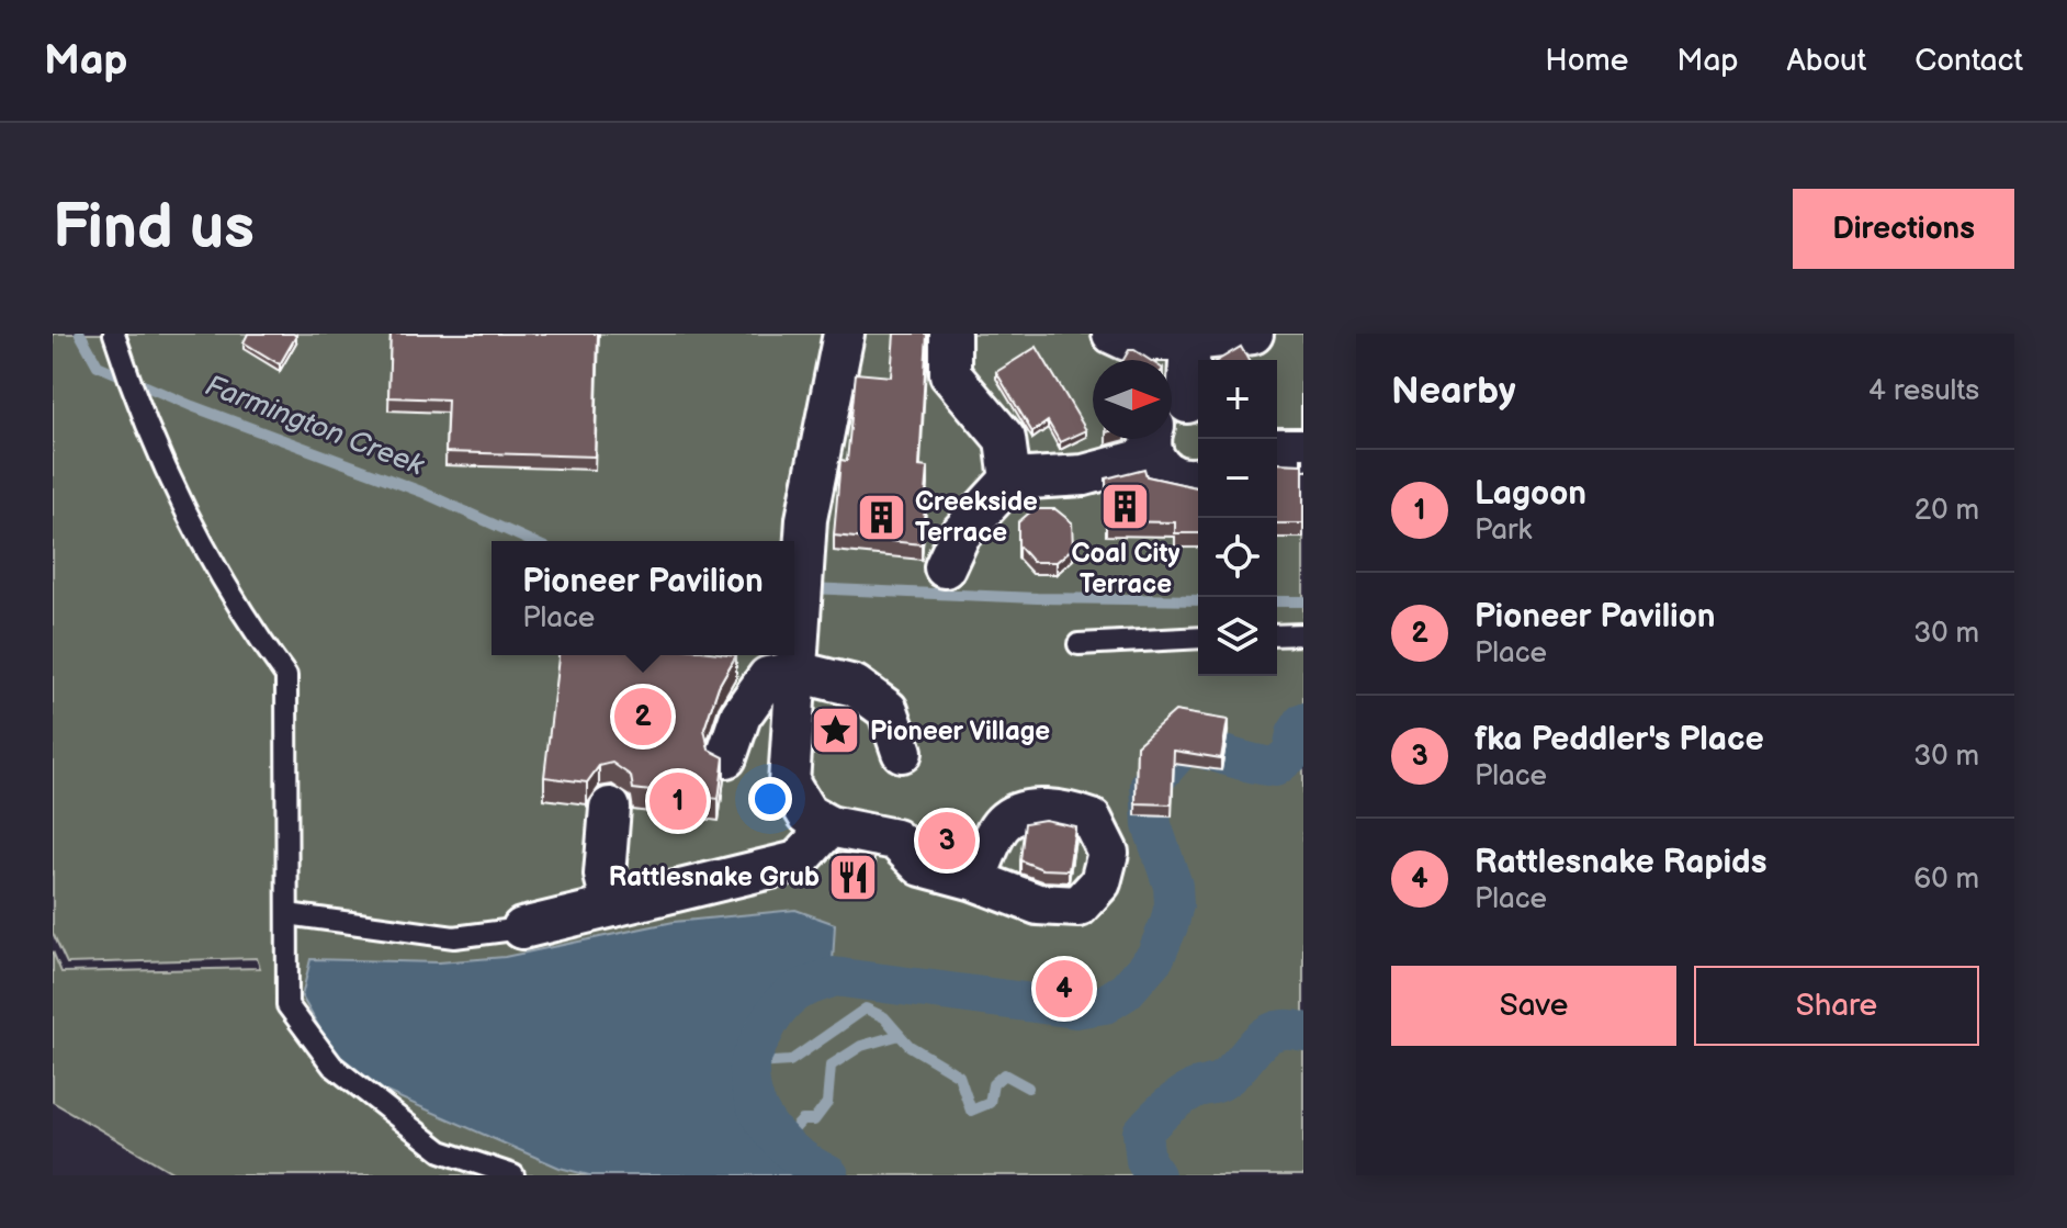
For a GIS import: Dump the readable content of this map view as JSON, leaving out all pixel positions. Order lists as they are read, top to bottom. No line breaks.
{"water":["Farmington Creek"],"places":{"building":["Coal City Terrace","Creekside Terrace"],"place":["Pioneer Village"],"restaurant":["Rattlesnake Grub"]},"north":"right","page":{"header":"Map","nav":["Home","Map","About","Contact"],"buttons":["Directions",["Save","Share"]],"title":"Find us","heading":["Nearby","4 results"],"map_buttons":["+","−"],"list":[{"mark":"1","name":"Lagoon","note":"Park","value":"20 m"},{"mark":"2","name":"Pioneer Pavilion","note":"Place","value":"30 m"},{"mark":"3","name":"fka Peddler's Place","note":"Place","value":"30 m"},{"mark":"4","name":"Rattlesnake Rapids","note":"Place","value":"60 m"}],"popup":["Pioneer Pavilion","Place"],"pins":["2","1","3","4"]}}
